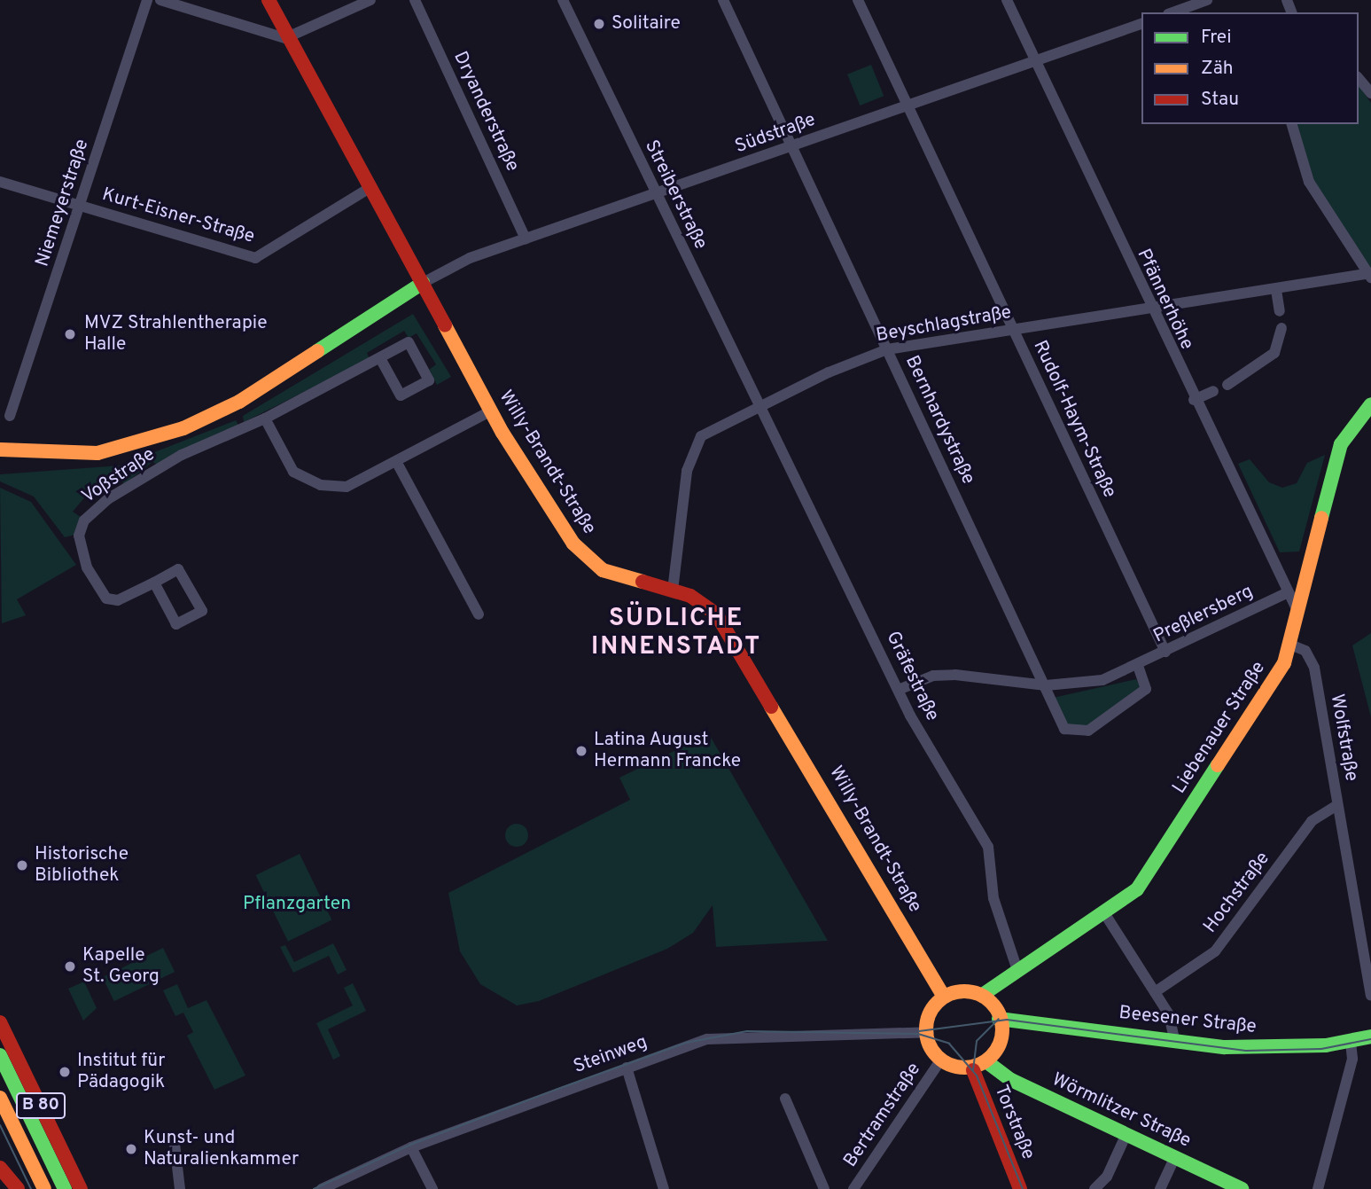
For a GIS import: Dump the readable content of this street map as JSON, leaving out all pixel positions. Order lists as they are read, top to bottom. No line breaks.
{"streets":{"street":["Dryanderstraße","Südstraße","Streiberstraße","Niemeyerstraße","Kurt-Eisner-Straße","Pfännerhöhe","Beyschlagstraße","Rudolf-Haym-Straße","Bernhardystraße","Willy-Brandt-Straße","Voßstraße","Preßlersberg","Gräfestraße","Liebenauer Straße","Wolfstraße","Hochstraße","Beesener Straße","Steinweg","B 80","Wörmlitzer Straße","Bertramstraße","Torstraße"]},"crossings":[["Dryanderstraße","Südstraße"],["Südstraße","Streiberstraße"],["Südstraße","Pfännerhöhe"],["Südstraße","Rudolf-Haym-Straße"],["Südstraße","Bernhardystraße"],["Südstraße","Willy-Brandt-Straße"],["Streiberstraße","Beyschlagstraße"],["Streiberstraße","Gräfestraße"],["Niemeyerstraße","Kurt-Eisner-Straße"],["Kurt-Eisner-Straße","Willy-Brandt-Straße"],["Pfännerhöhe","Beyschlagstraße"],["Pfännerhöhe","Preßlersberg"],["Pfännerhöhe","Liebenauer Straße"],["Beyschlagstraße","Rudolf-Haym-Straße"],["Beyschlagstraße","Bernhardystraße"],["Beyschlagstraße","Willy-Brandt-Straße"],["Beyschlagstraße","Gräfestraße"],["Rudolf-Haym-Straße","Preßlersberg"],["Bernhardystraße","Preßlersberg"],["Willy-Brandt-Straße","Liebenauer Straße"],["Willy-Brandt-Straße","Beesener Straße"],["Willy-Brandt-Straße","Steinweg"],["Willy-Brandt-Straße","Wörmlitzer Straße"],["Willy-Brandt-Straße","Bertramstraße"],["Willy-Brandt-Straße","Torstraße"],["Preßlersberg","Gräfestraße"],["Gräfestraße","Liebenauer Straße"],["Liebenauer Straße","Wolfstraße"],["Liebenauer Straße","Beesener Straße"],["Liebenauer Straße","Steinweg"],["Liebenauer Straße","Wörmlitzer Straße"],["Liebenauer Straße","Bertramstraße"],["Liebenauer Straße","Torstraße"],["Wolfstraße","Hochstraße"],["Beesener Straße","Steinweg"],["Beesener Straße","Wörmlitzer Straße"],["Beesener Straße","Bertramstraße"],["Beesener Straße","Torstraße"],["Steinweg","Wörmlitzer Straße"],["Steinweg","Bertramstraße"],["Steinweg","Torstraße"],["Wörmlitzer Straße","Bertramstraße"],["Wörmlitzer Straße","Torstraße"],["Bertramstraße","Torstraße"]],"districts":["SÜDLICHE INNENSTADT"],"parks":["Pflanzgarten"],"places":["Solitaire","MVZ Strahlentherapie Halle","Latina August Hermann Francke","Historische Bibliothek","Kapelle St. Georg","Institut für Pädagogik","Kunst- und Naturalienkammer"],"legend":["Frei","Zäh","Stau"]}
